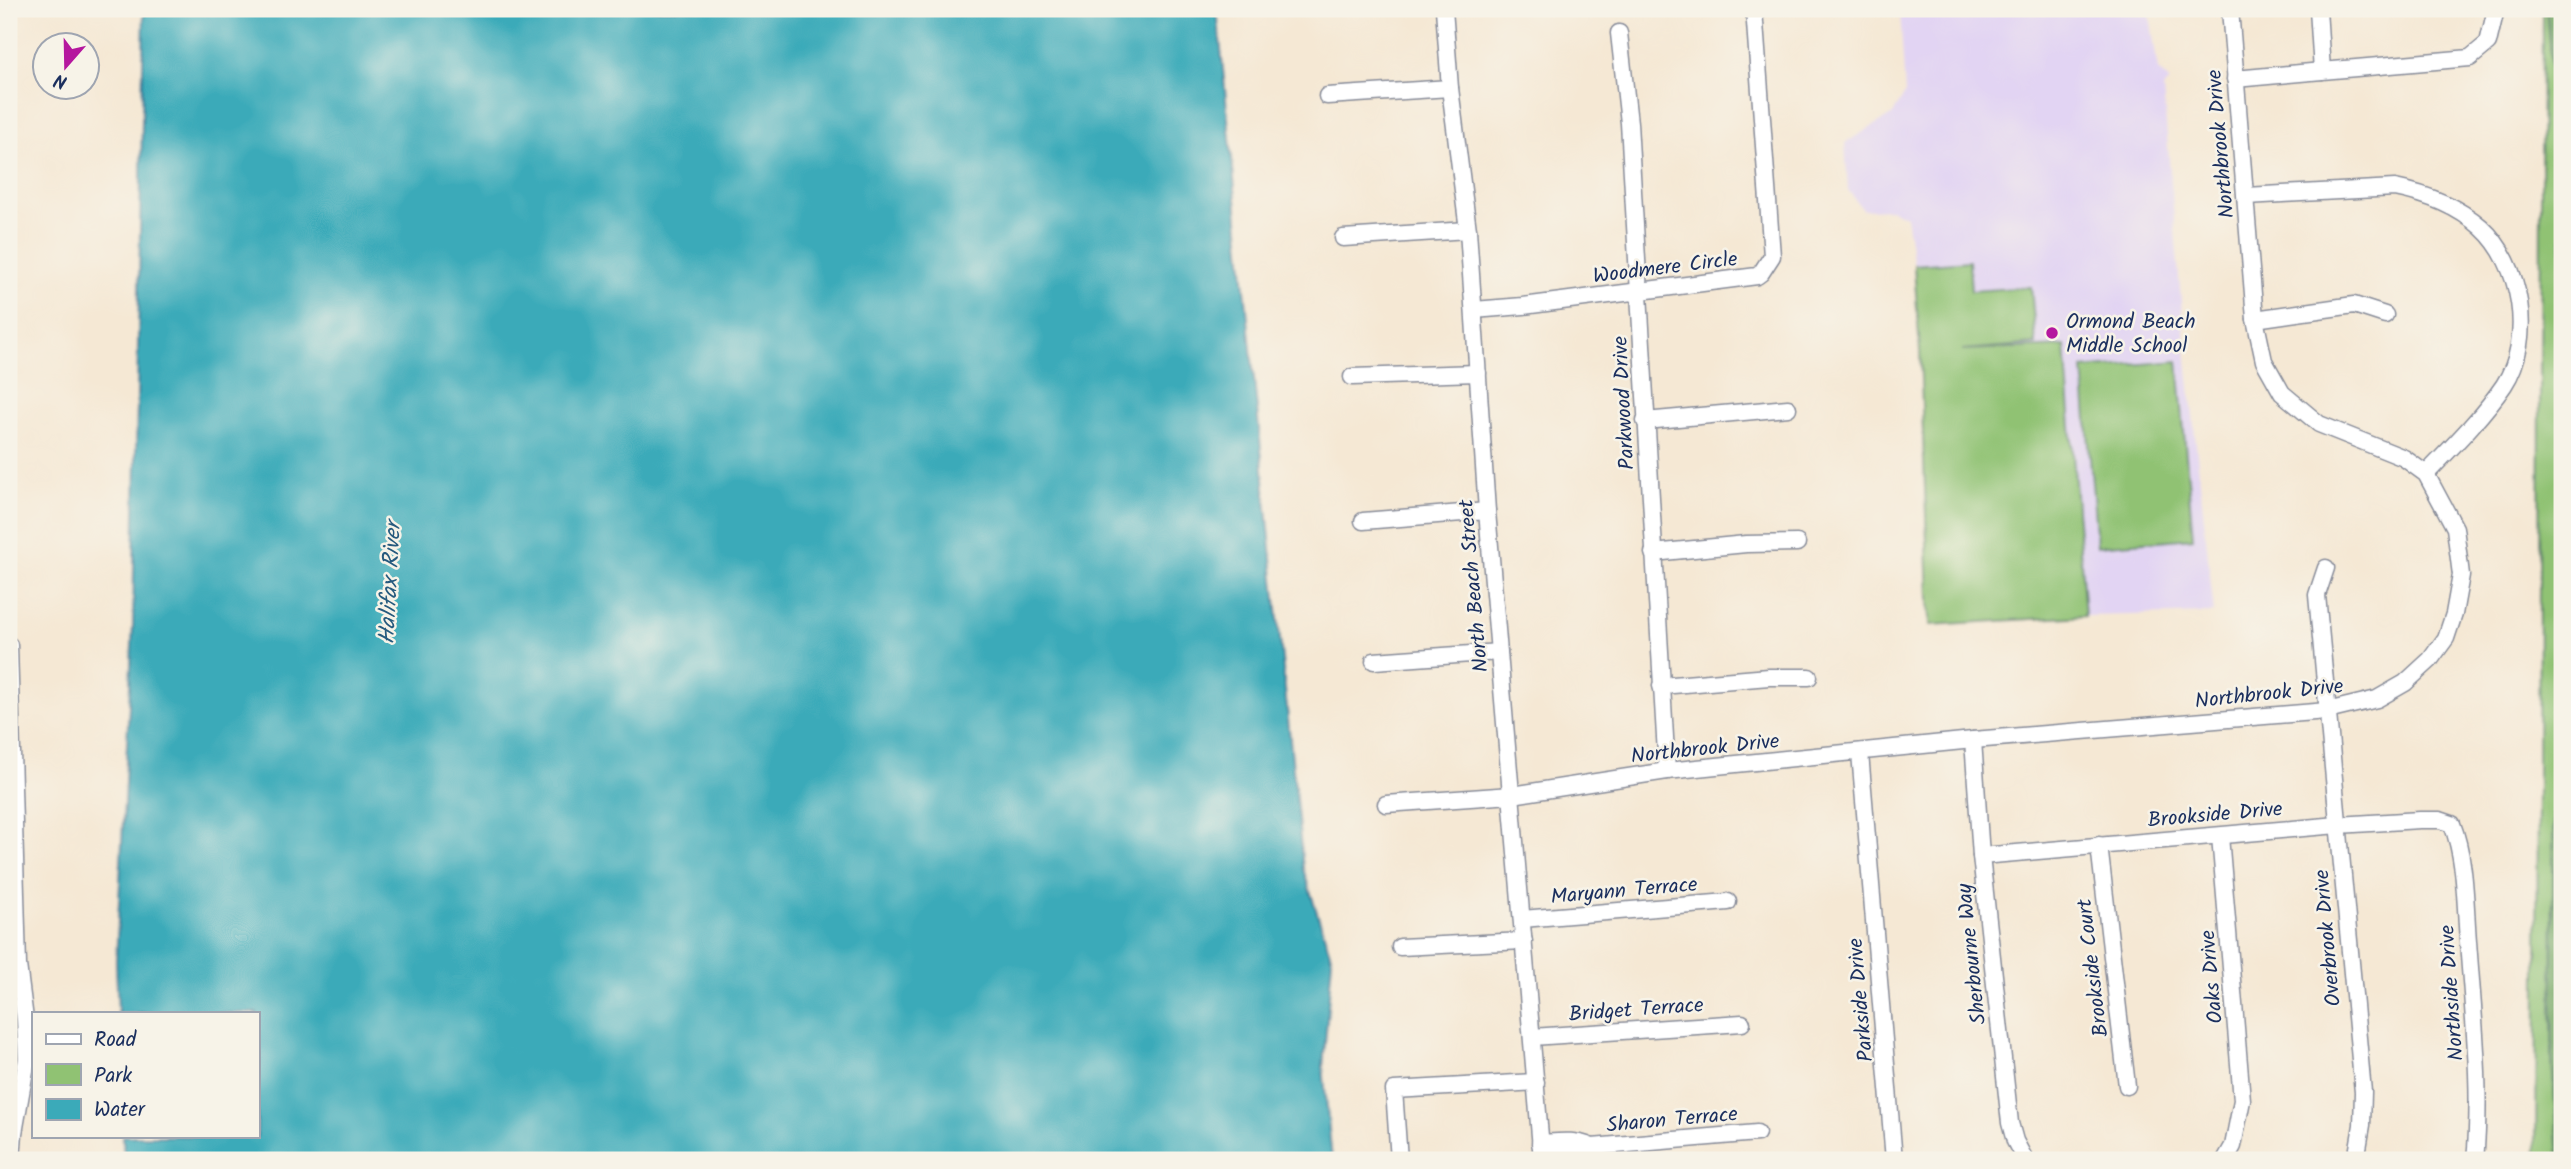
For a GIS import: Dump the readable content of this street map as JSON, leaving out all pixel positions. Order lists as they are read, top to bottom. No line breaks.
{"streets":{"street":["Northbrook Drive","Woodmere Circle","Parkwood Drive","North Beach Street","Brookside Drive","Maryann Terrace","Overbrook Drive","Sherbourne Way","Brookside Court","Oaks Drive","Northside Drive","Parkside Drive","Bridget Terrace","Sharon Terrace"]},"crossings":[["Northbrook Drive","Parkwood Drive"],["Northbrook Drive","North Beach Street"],["Northbrook Drive","Overbrook Drive"],["Northbrook Drive","Sherbourne Way"],["Northbrook Drive","Parkside Drive"],["Woodmere Circle","Parkwood Drive"],["Woodmere Circle","North Beach Street"],["North Beach Street","Maryann Terrace"],["North Beach Street","Bridget Terrace"],["North Beach Street","Sharon Terrace"],["Brookside Drive","Overbrook Drive"],["Brookside Drive","Sherbourne Way"],["Brookside Drive","Brookside Court"],["Brookside Drive","Oaks Drive"],["Brookside Drive","Northside Drive"]],"water":["Halifax River"],"places":["Ormond Beach Middle School"],"legend":["Road","Park","Water"],"north":"bottom"}
